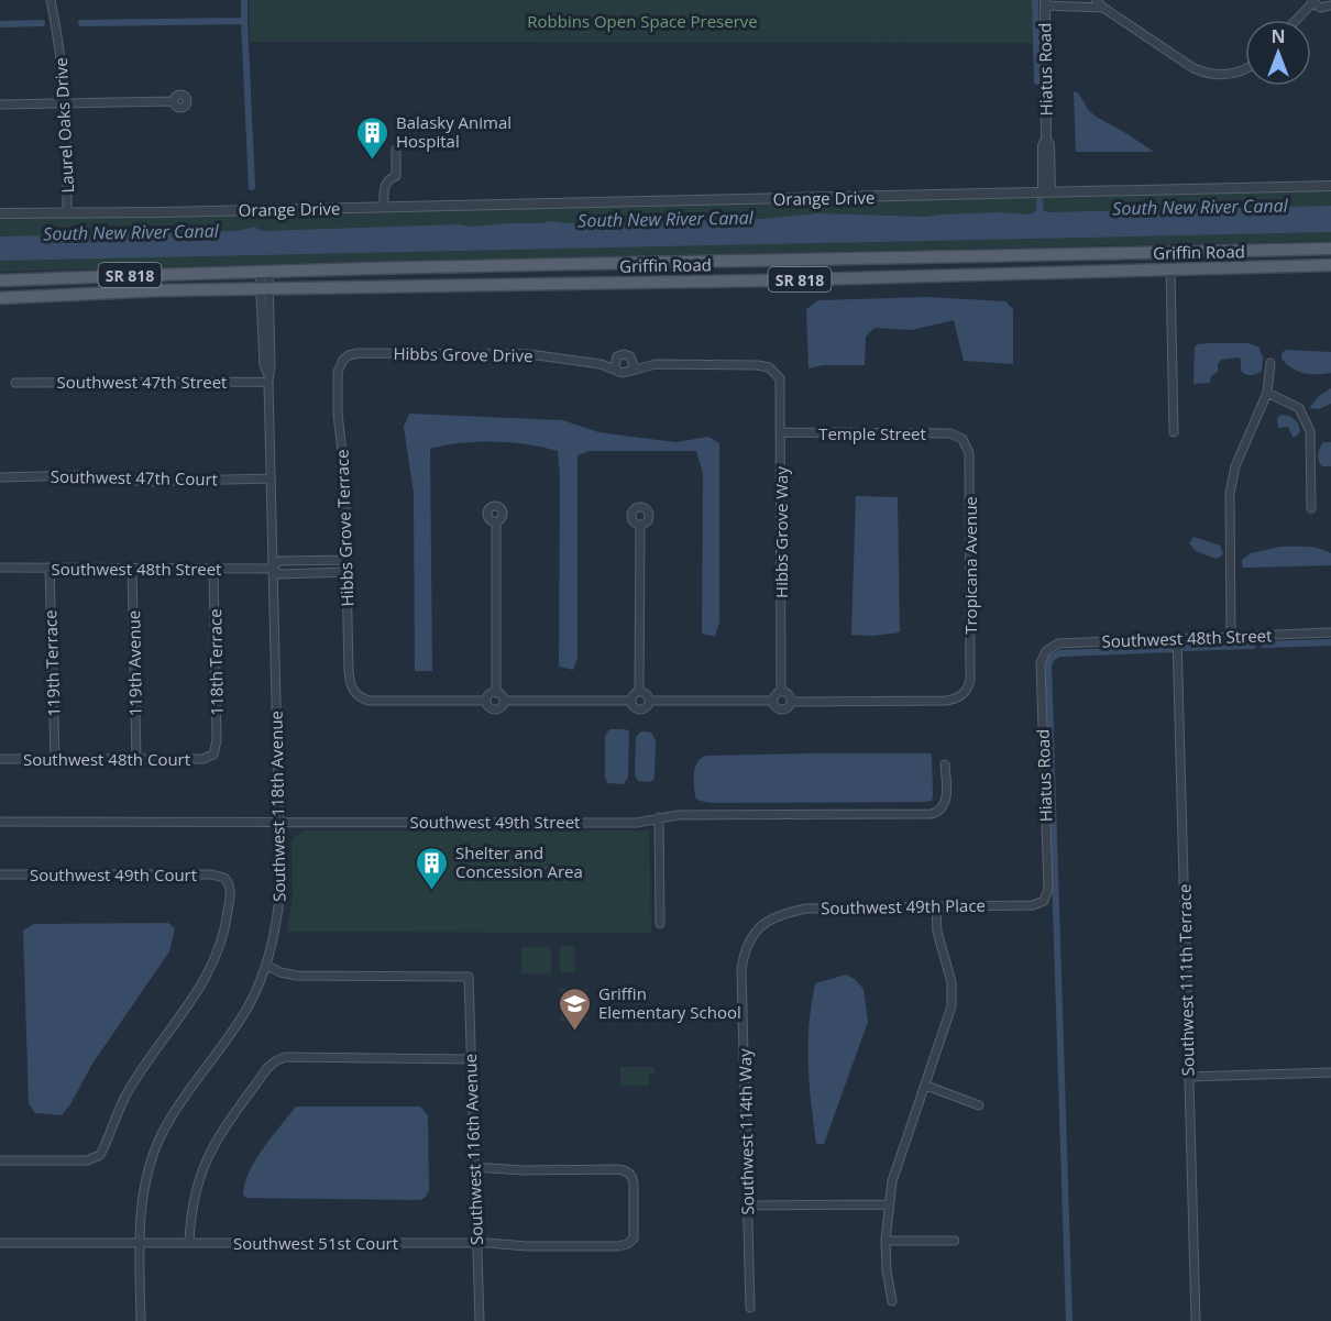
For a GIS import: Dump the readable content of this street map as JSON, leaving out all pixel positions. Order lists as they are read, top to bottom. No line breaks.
{"streets":{"main road":["Griffin Road","SR 818"],"street":["Hiatus Road","Laurel Oaks Drive","Orange Drive","Hibbs Grove Drive","Southwest 47th Street","Temple Street","Southwest 47th Court","Hibbs Grove Terrace","Hibbs Grove Way","Tropicana Avenue","Southwest 48th Street","118th Terrace","119th Terrace","119th Avenue","Southwest 48th Court","Southwest 118th Avenue","Southwest 49th Street","Southwest 49th Court","Southwest 49th Place","Southwest 111th Terrace","Southwest 114th Way","Southwest 116th Avenue","Southwest 51st Court"]},"crossings":[["Hiatus Road","Orange Drive"],["Hiatus Road","Southwest 48th Street"],["Hiatus Road","Southwest 49th Place"],["Laurel Oaks Drive","Orange Drive"],["Griffin Road","Southwest 118th Avenue"],["Hibbs Grove Drive","Hibbs Grove Terrace"],["Southwest 47th Street","Southwest 118th Avenue"],["Temple Street","Hibbs Grove Way"],["Temple Street","Tropicana Avenue"],["Southwest 47th Court","Southwest 118th Avenue"],["Hibbs Grove Terrace","Southwest 48th Street"],["Hibbs Grove Way","Tropicana Avenue"],["Southwest 48th Street","118th Terrace"],["Southwest 48th Street","119th Terrace"],["Southwest 48th Street","119th Avenue"],["Southwest 48th Street","Southwest 118th Avenue"],["Southwest 48th Street","Southwest 111th Terrace"],["118th Terrace","Southwest 48th Court"],["119th Terrace","Southwest 48th Court"],["119th Avenue","Southwest 48th Court"],["Southwest 118th Avenue","Southwest 49th Street"],["Southwest 118th Avenue","Southwest 116th Avenue"],["Southwest 118th Avenue","Southwest 51st Court"],["Southwest 49th Place","Southwest 114th Way"],["Southwest 116th Avenue","Southwest 51st Court"]],"water":["South New River Canal"],"parks":["Robbins Open Space Preserve"],"places":{"building":["Balasky Animal Hospital","Shelter and Concession Area"],"school or university":["Griffin Elementary School"]},"north":"top"}
